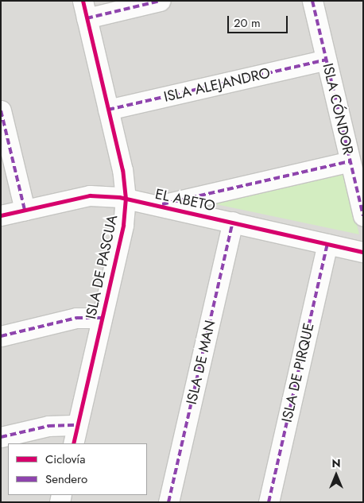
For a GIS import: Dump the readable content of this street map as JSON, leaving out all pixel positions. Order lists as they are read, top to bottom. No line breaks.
{"streets":{"street":["ISLA ALEJANDRO","ISLA CÓNDOR","EL ABETO","ISLA DE PASCUA","ISLA DE MAN","ISLA DE PIRQUE"]},"crossings":[["ISLA ALEJANDRO","ISLA CÓNDOR"],["ISLA ALEJANDRO","ISLA DE PASCUA"],["EL ABETO","ISLA DE PASCUA"],["EL ABETO","ISLA DE MAN"],["EL ABETO","ISLA DE PIRQUE"]],"legend":["Ciclovía","Sendero"],"scale_bar":"20 m","north":"top"}
